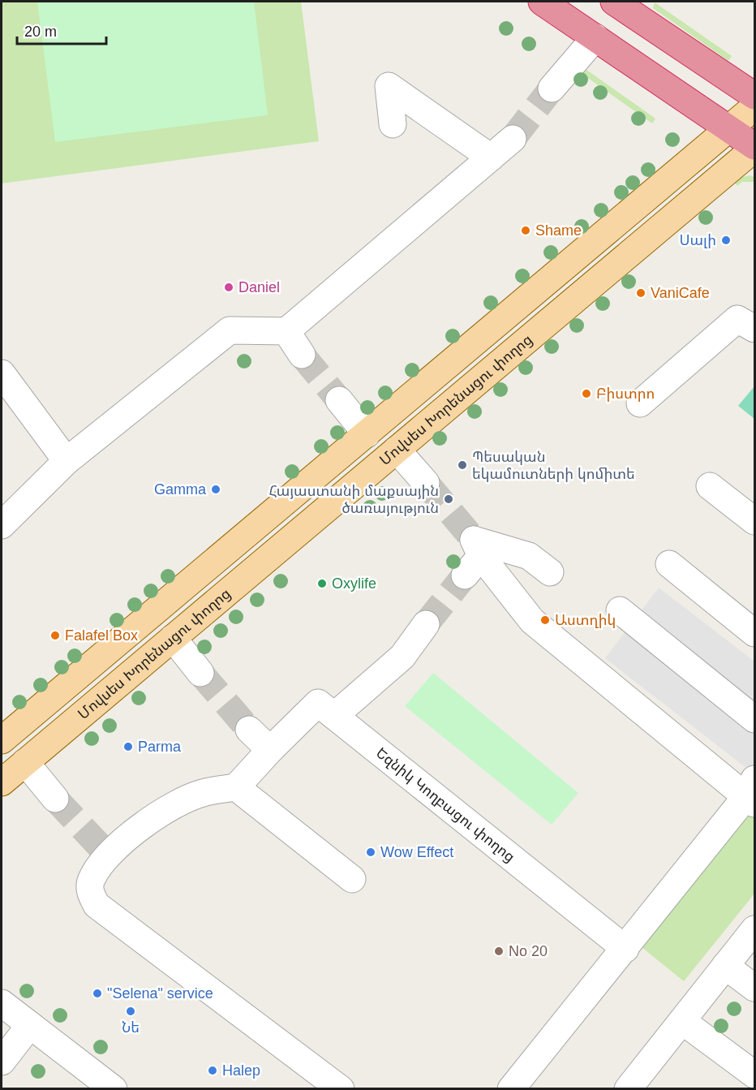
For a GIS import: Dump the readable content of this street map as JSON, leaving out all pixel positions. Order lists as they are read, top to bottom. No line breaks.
{"streets":{"main road":["Մովսես Խորենացու փողոց"],"street":["Եզնիկ Կողբացու փողոց"]},"places":["Shame","Սալի","Daniel","VaniCafe","Բիստրո","Պեսական եկամուտների կոմիտե","Gamma","Հայաստանի մաքսային ծառայություն","Oxylife","Աստղիկ","Falafel Box","Parma","Wow Effect","No 20","\"Selena\" service","Նե","Halep"],"scale_bar":"20 m"}
